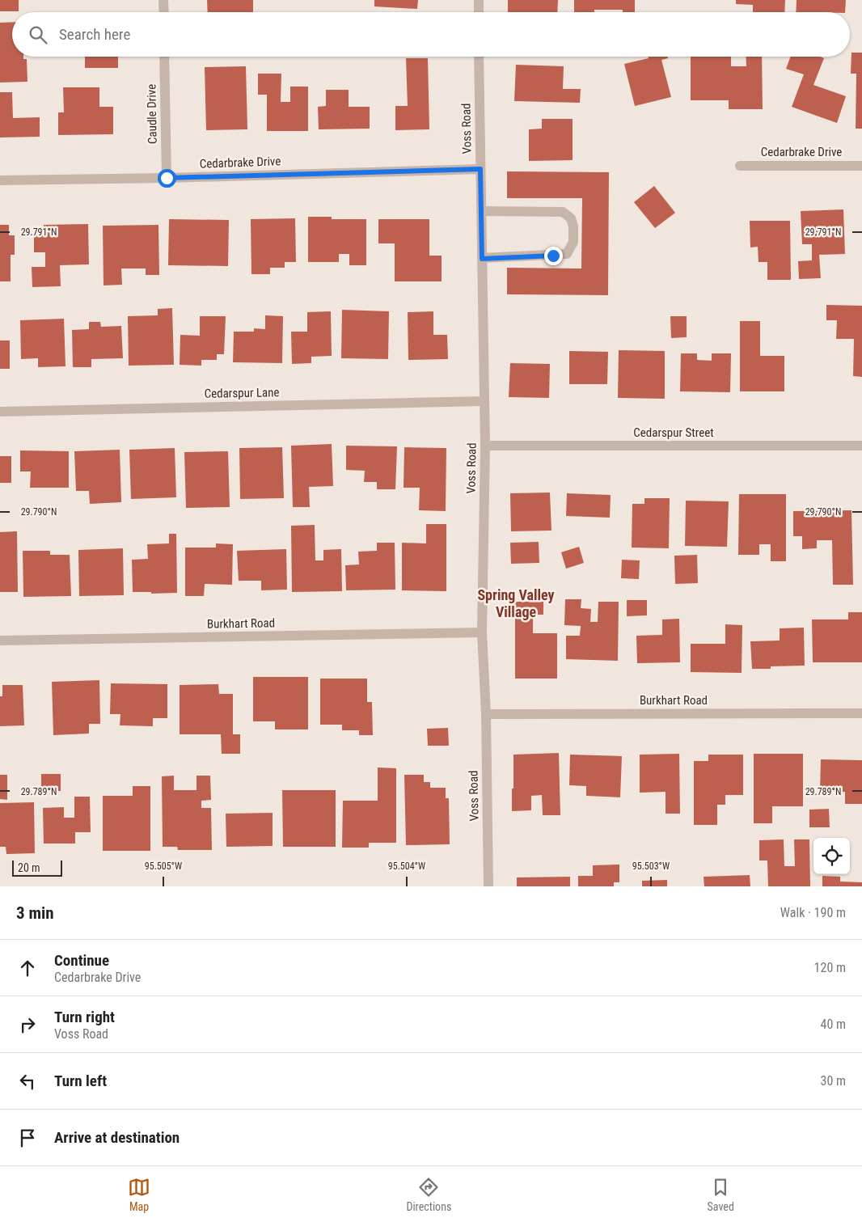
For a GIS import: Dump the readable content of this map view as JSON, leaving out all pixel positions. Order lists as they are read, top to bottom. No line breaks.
{"streets":{"street":["Caudle Drive","Voss Road","Cedarbrake Drive","Cedarspur Lane","Cedarspur Street","Burkhart Road"]},"crossings":[["Caudle Drive","Cedarbrake Drive"],["Voss Road","Cedarbrake Drive"],["Voss Road","Cedarspur Lane"],["Voss Road","Cedarspur Street"],["Voss Road","Burkhart Road"]],"districts":["Spring Valley Village"],"scale_bar":"20 m","page":{"search":"Search here","scale":"20 m","heading":["3 min","Walk · 190 m"],"list":[["Continue","Cedarbrake Drive","120 m"],["Turn right","Voss Road","40 m"],["Turn left","30 m"],"Arrive at destination"],"nav":["Map","Directions","Saved"]},"coordinates":["29.791°N","29.790°N","29.789°N","95.505°W","95.504°W","95.503°W"]}
